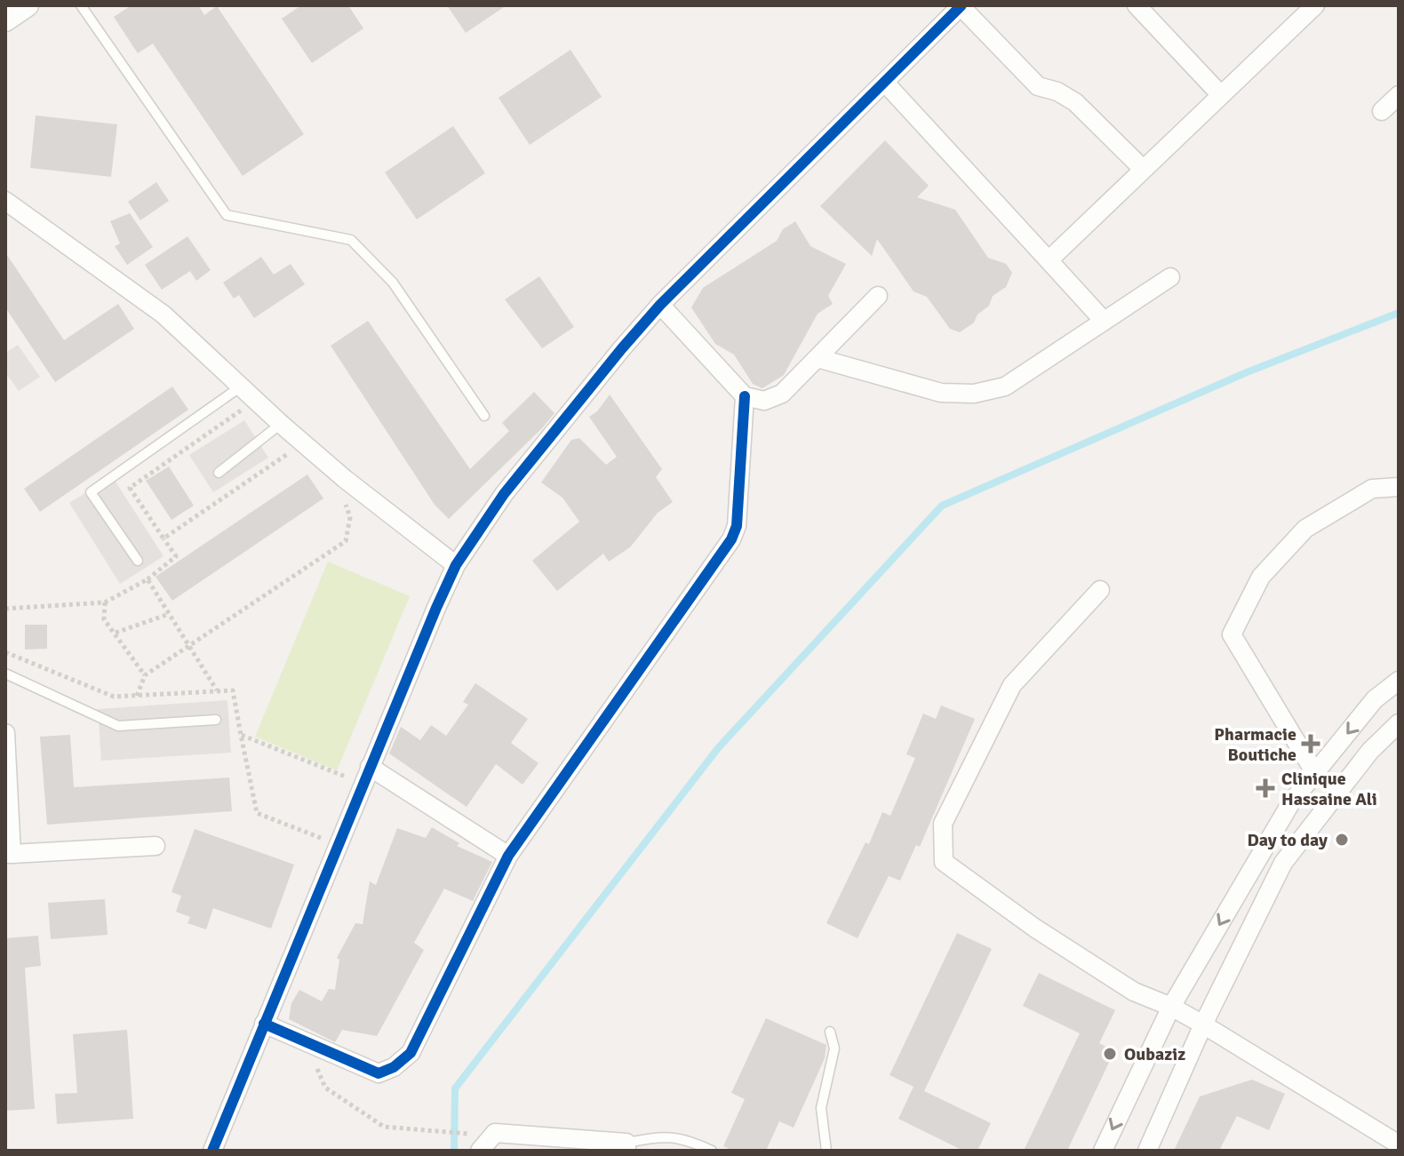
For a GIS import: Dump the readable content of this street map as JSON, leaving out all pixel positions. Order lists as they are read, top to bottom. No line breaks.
{"places":{"health":["Pharmacie Boutiche","Clinique Hassaine Ali"],"other":["Day to day","Oubaziz"]}}
